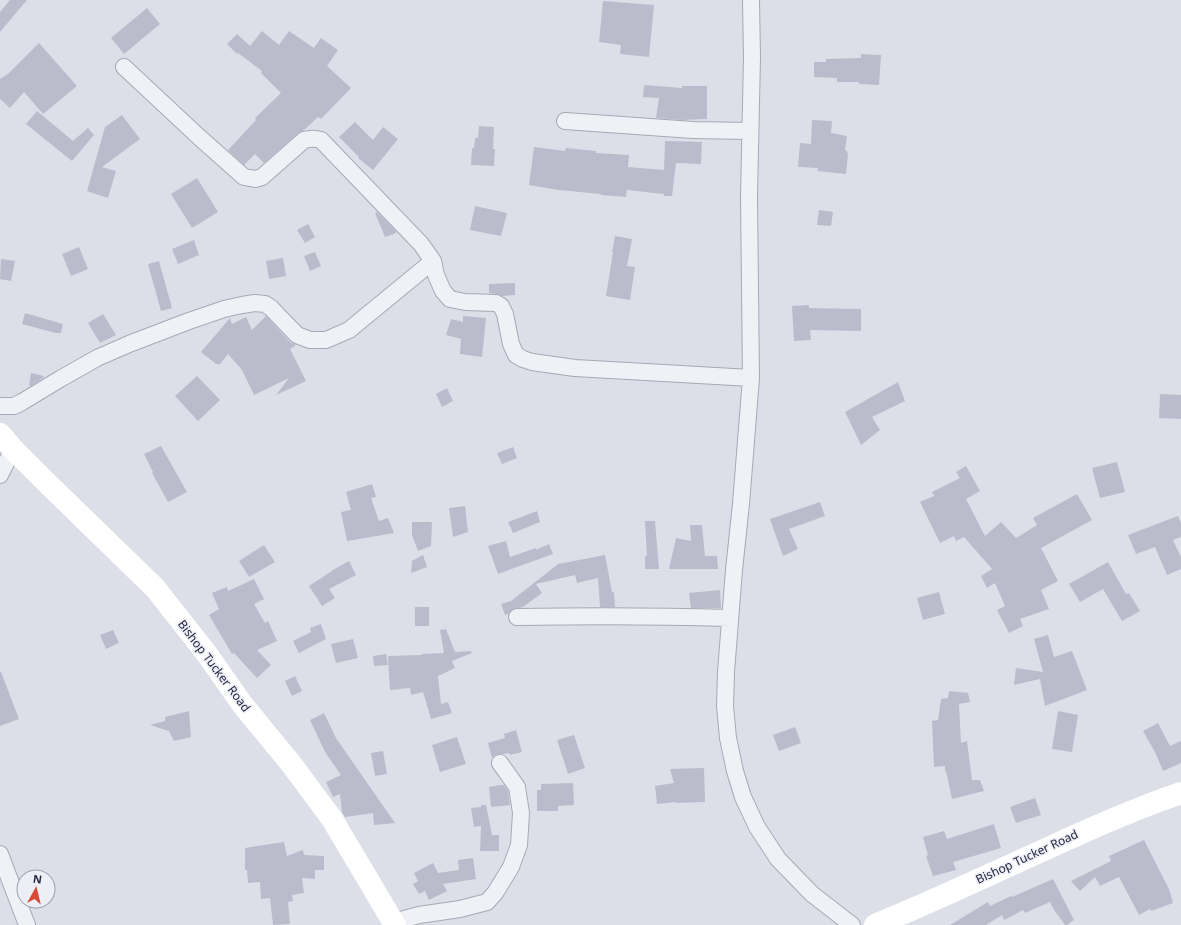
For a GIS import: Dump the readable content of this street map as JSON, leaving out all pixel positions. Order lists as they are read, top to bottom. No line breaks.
{"streets":{"main road":["Bishop Tucker Road"]},"north":"top"}
